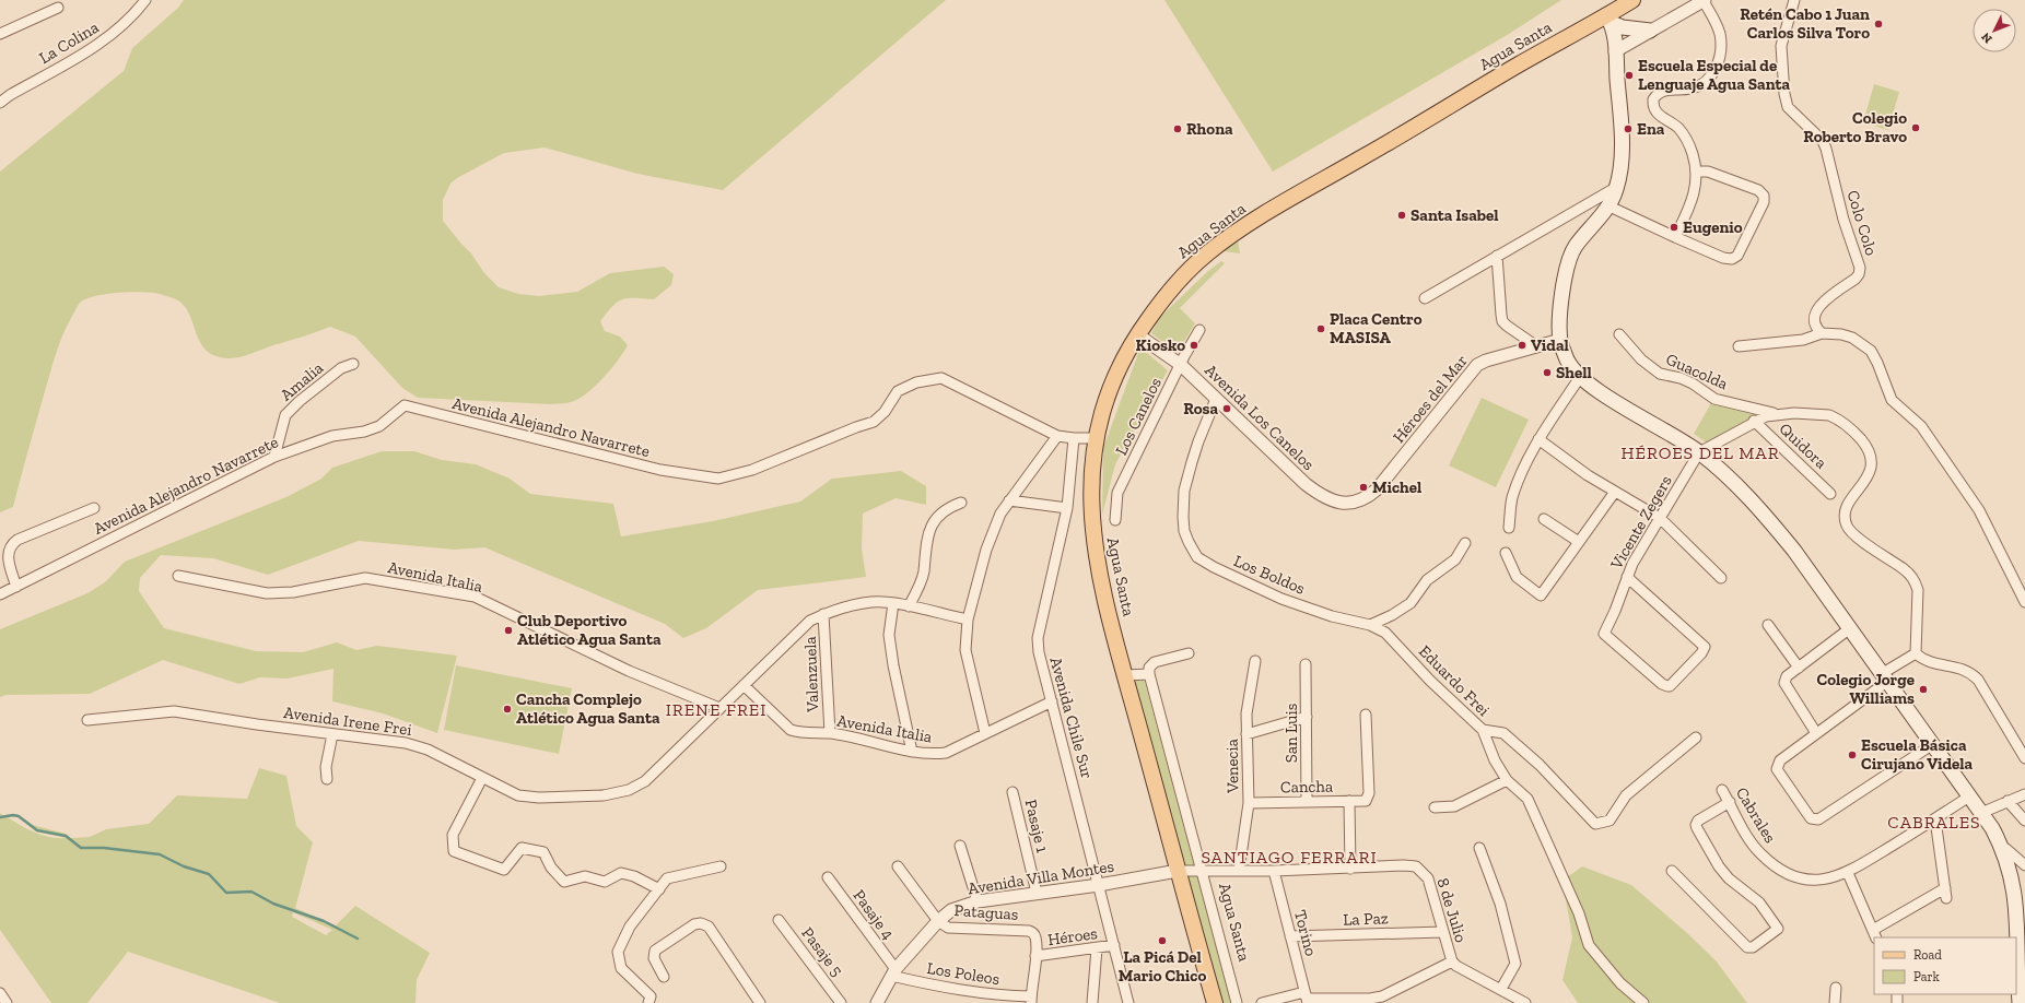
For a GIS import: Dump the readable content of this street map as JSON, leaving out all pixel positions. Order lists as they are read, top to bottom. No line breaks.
{"streets":{"main road":["Agua Santa"],"street":["La Colina","Colo Colo","Guacolda","Amalia","Héroes del Mar","Los Canelos","Avenida Los Canelos","Avenida Alejandro Navarrete","Quidora","Vicente Zegers","Los Boldos","Avenida Italia","Valenzuela","Eduardo Frei","Avenida Chile Sur","Avenida Irene Frei","San Luis","Venecia","Cancha","Cabrales","Pasaje 1","Avenida Villa Montes","8 de Julio","Pataguas","Pasaje 4","La Paz","Torino","Héroes","Pasaje 5","Los Poleos"]},"crossings":[["Agua Santa","Avenida Los Canelos"],["Agua Santa","Avenida Alejandro Navarrete"],["Agua Santa","Avenida Villa Montes"],["Agua Santa","8 de Julio"],["Guacolda","Quidora"],["Guacolda","Vicente Zegers"],["Amalia","Avenida Alejandro Navarrete"],["Héroes del Mar","Avenida Los Canelos"],["Los Canelos","Avenida Los Canelos"],["Avenida Los Canelos","Los Boldos"],["Avenida Alejandro Navarrete","Avenida Chile Sur"],["Los Boldos","Eduardo Frei"],["Avenida Italia","Valenzuela"],["Avenida Italia","Avenida Chile Sur"],["Avenida Italia","Avenida Irene Frei"],["Valenzuela","Avenida Irene Frei"],["Avenida Chile Sur","Avenida Villa Montes"],["Avenida Chile Sur","Héroes"],["San Luis","Cancha"],["Venecia","Cancha"],["Venecia","8 de Julio"],["Pasaje 1","Avenida Villa Montes"],["Avenida Villa Montes","8 de Julio"],["Avenida Villa Montes","Pataguas"],["Avenida Villa Montes","Pasaje 4"],["Avenida Villa Montes","Los Poleos"],["8 de Julio","La Paz"],["8 de Julio","Torino"],["Pataguas","Héroes"],["Pasaje 4","Los Poleos"],["La Paz","Torino"]],"districts":["HÉROES DEL MAR","IRENE FREI","CABRALES","SANTIAGO FERRARI"],"places":["Retén Cabo 1 Juan Carlos Silva Toro","Escuela Especial de Lenguaje Agua Santa","Colegio Roberto Bravo","Rhona","Ena","Santa Isabel","Eugenio","Placa Centro MASISA","Kiosko","Vidal","Shell","Rosa","Michel","Club Deportivo Atlético Agua Santa","Colegio Jorge Williams","Cancha Complejo Atlético Agua Santa","Escuela Básica Cirujano Videla","La Picá Del Mario Chico"],"legend":["Road","Park"],"north":"bottom left"}
